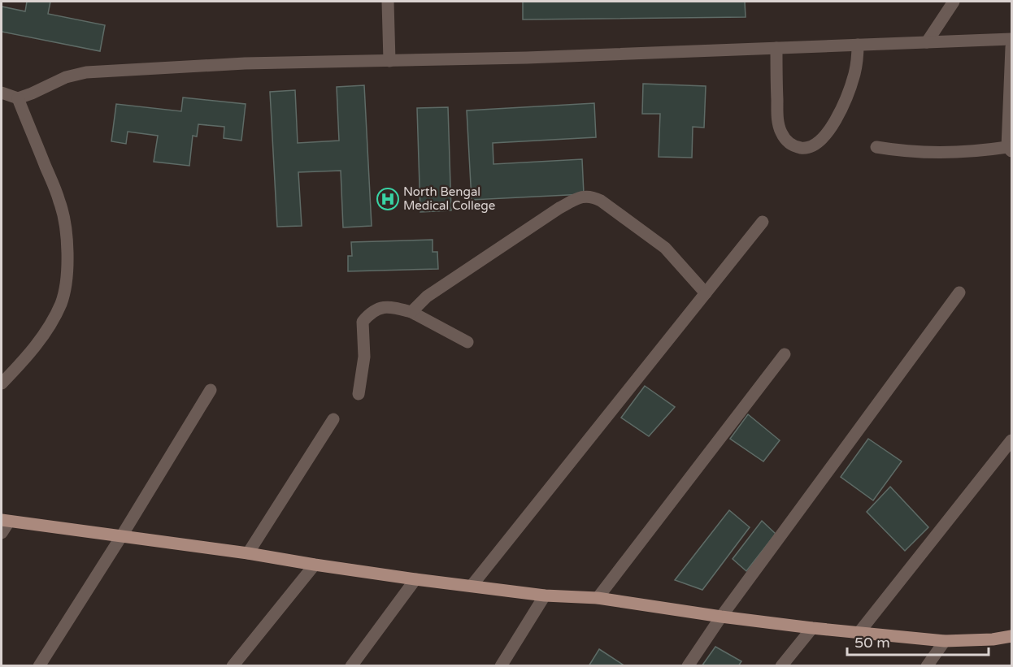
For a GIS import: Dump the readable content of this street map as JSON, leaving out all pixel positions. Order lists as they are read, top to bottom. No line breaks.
{"places":{"hospital":["North Bengal Medical College"]},"scale_bar":"50 m"}
